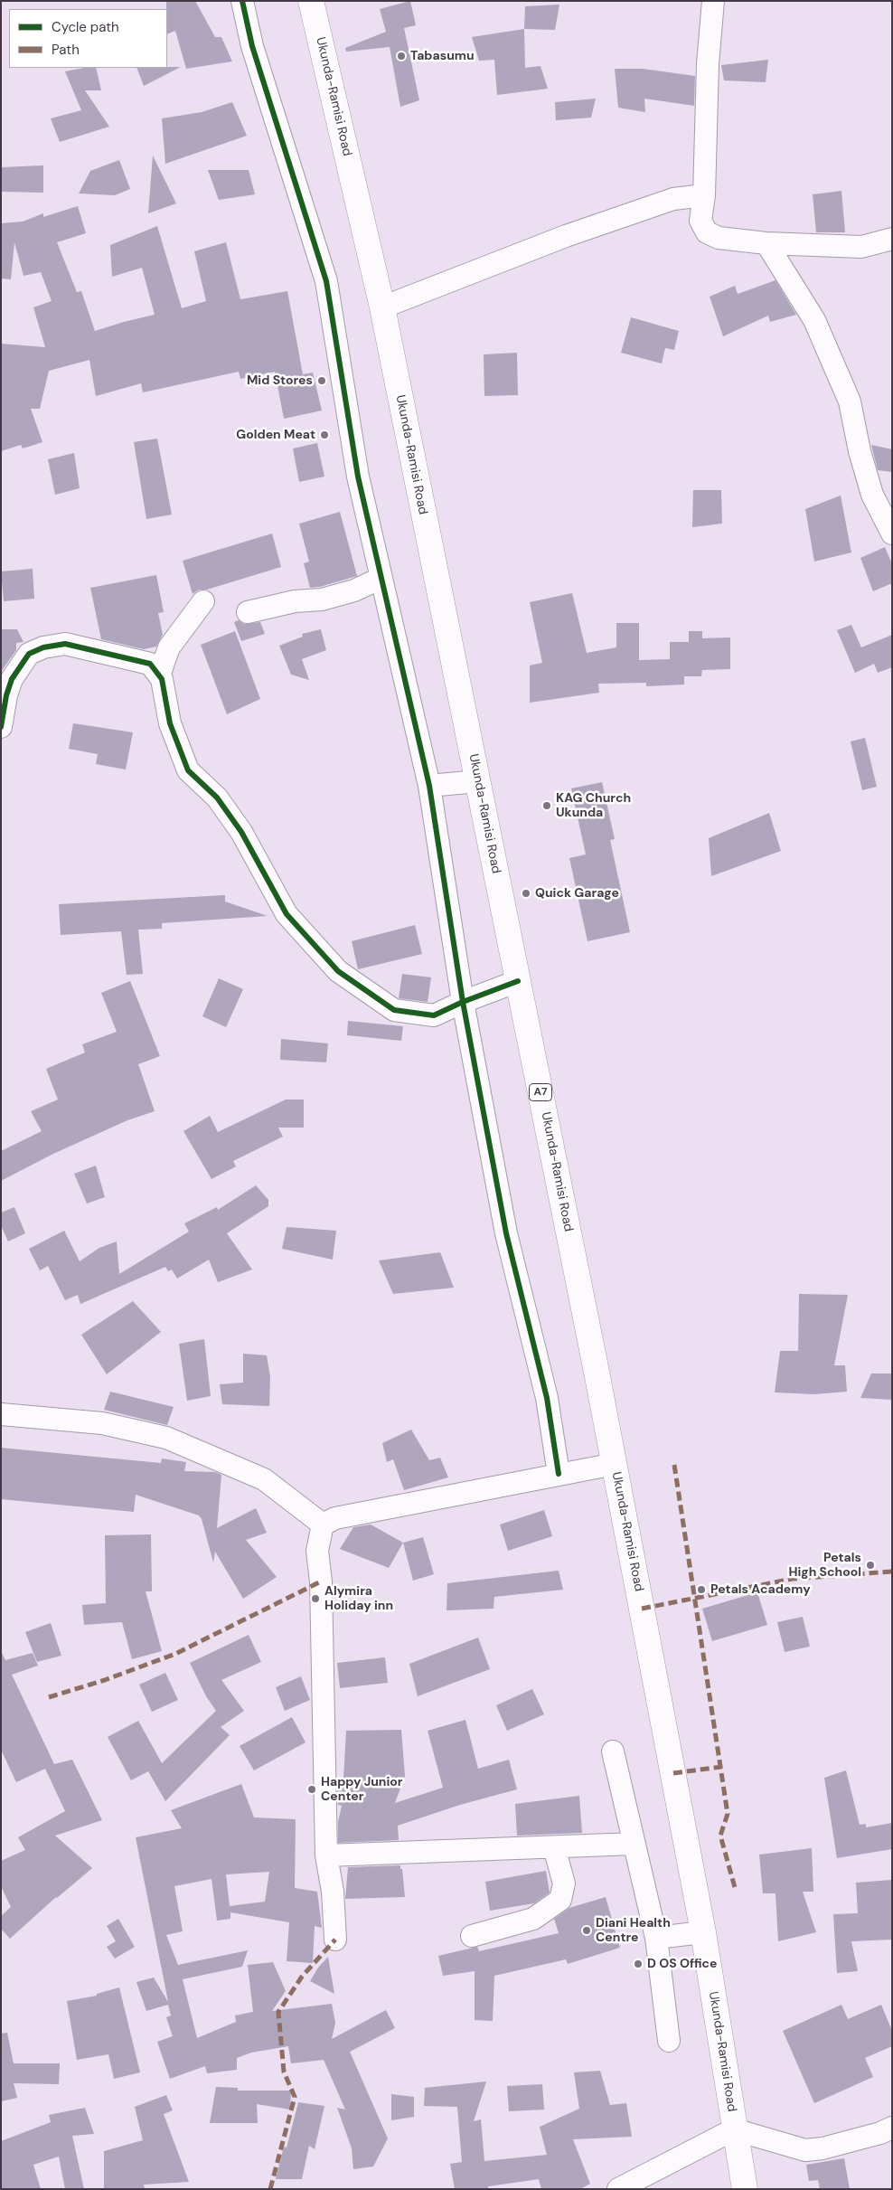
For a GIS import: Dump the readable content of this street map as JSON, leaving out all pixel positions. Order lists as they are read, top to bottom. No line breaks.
{"streets":{"highway":["Ukunda-Ramisi Road","A7"]},"places":["Tabasumu","Mid Stores","Golden Meat","KAG Church Ukunda","Quick Garage","Petals High School","Petals Academy","Alymira Holiday inn","Happy Junior Center","Diani Health Centre","D OS Office"],"legend":["Cycle path","Path"]}
